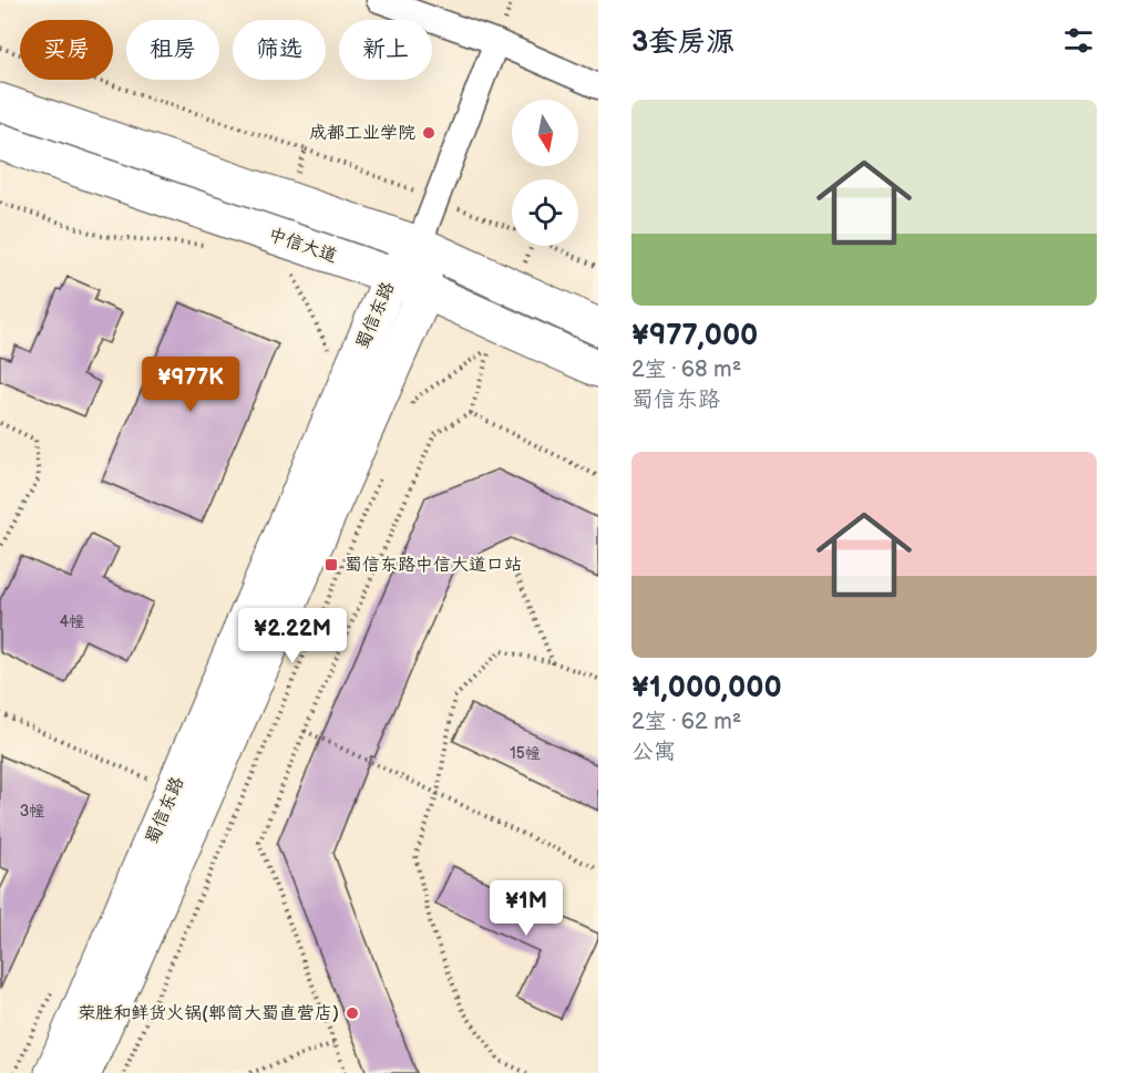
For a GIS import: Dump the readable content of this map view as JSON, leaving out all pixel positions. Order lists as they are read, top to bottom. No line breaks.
{"streets":{"main road":["中信大道","蜀信东路"]},"crossings":[["中信大道","蜀信东路"]],"places":{"other":["成都工业学院","荣胜和鲜货火锅(郫筒大蜀直营店)"],"transit":["蜀信东路中信大道口站"]},"house_numbers":["4幢","15幢","3幢"],"north":"bottom","page":{"heading":"3套房源","chip":["买房","租房","筛选","新上"],"list":[{"name":"¥977,000","note":"2室 · 68 m² · 蜀信东路"},{"name":"¥1,000,000","note":"2室 · 62 m² · 公寓"}],"price":["¥977K","¥2.22M","¥1M"]}}
